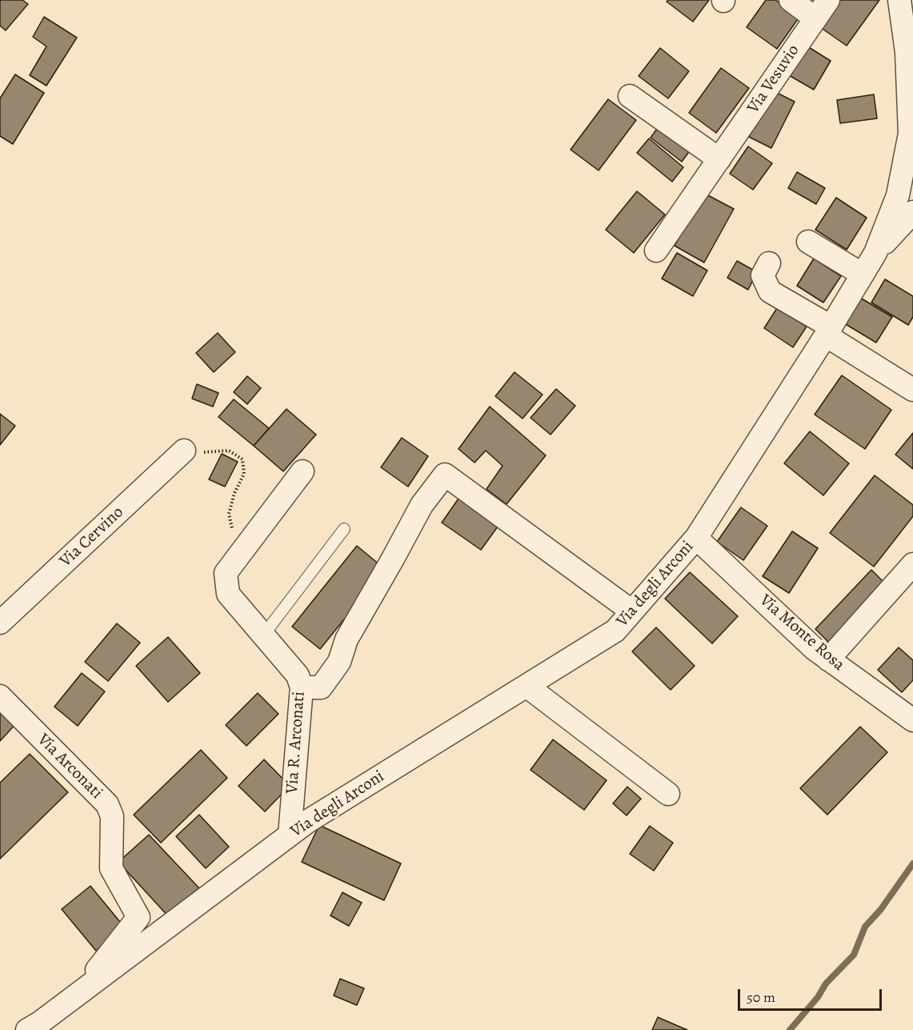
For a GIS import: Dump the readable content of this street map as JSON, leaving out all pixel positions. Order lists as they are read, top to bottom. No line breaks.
{"streets":{"street":["Via Vesuvio","Via Cervino","Via degli Arconi","Via Monte Rosa","Via R. Arconati","Via Arconati"]},"crossings":[["Via degli Arconi","Via Monte Rosa"],["Via degli Arconi","Via R. Arconati"],["Via degli Arconi","Via Arconati"]],"scale_bar":"50 m"}
